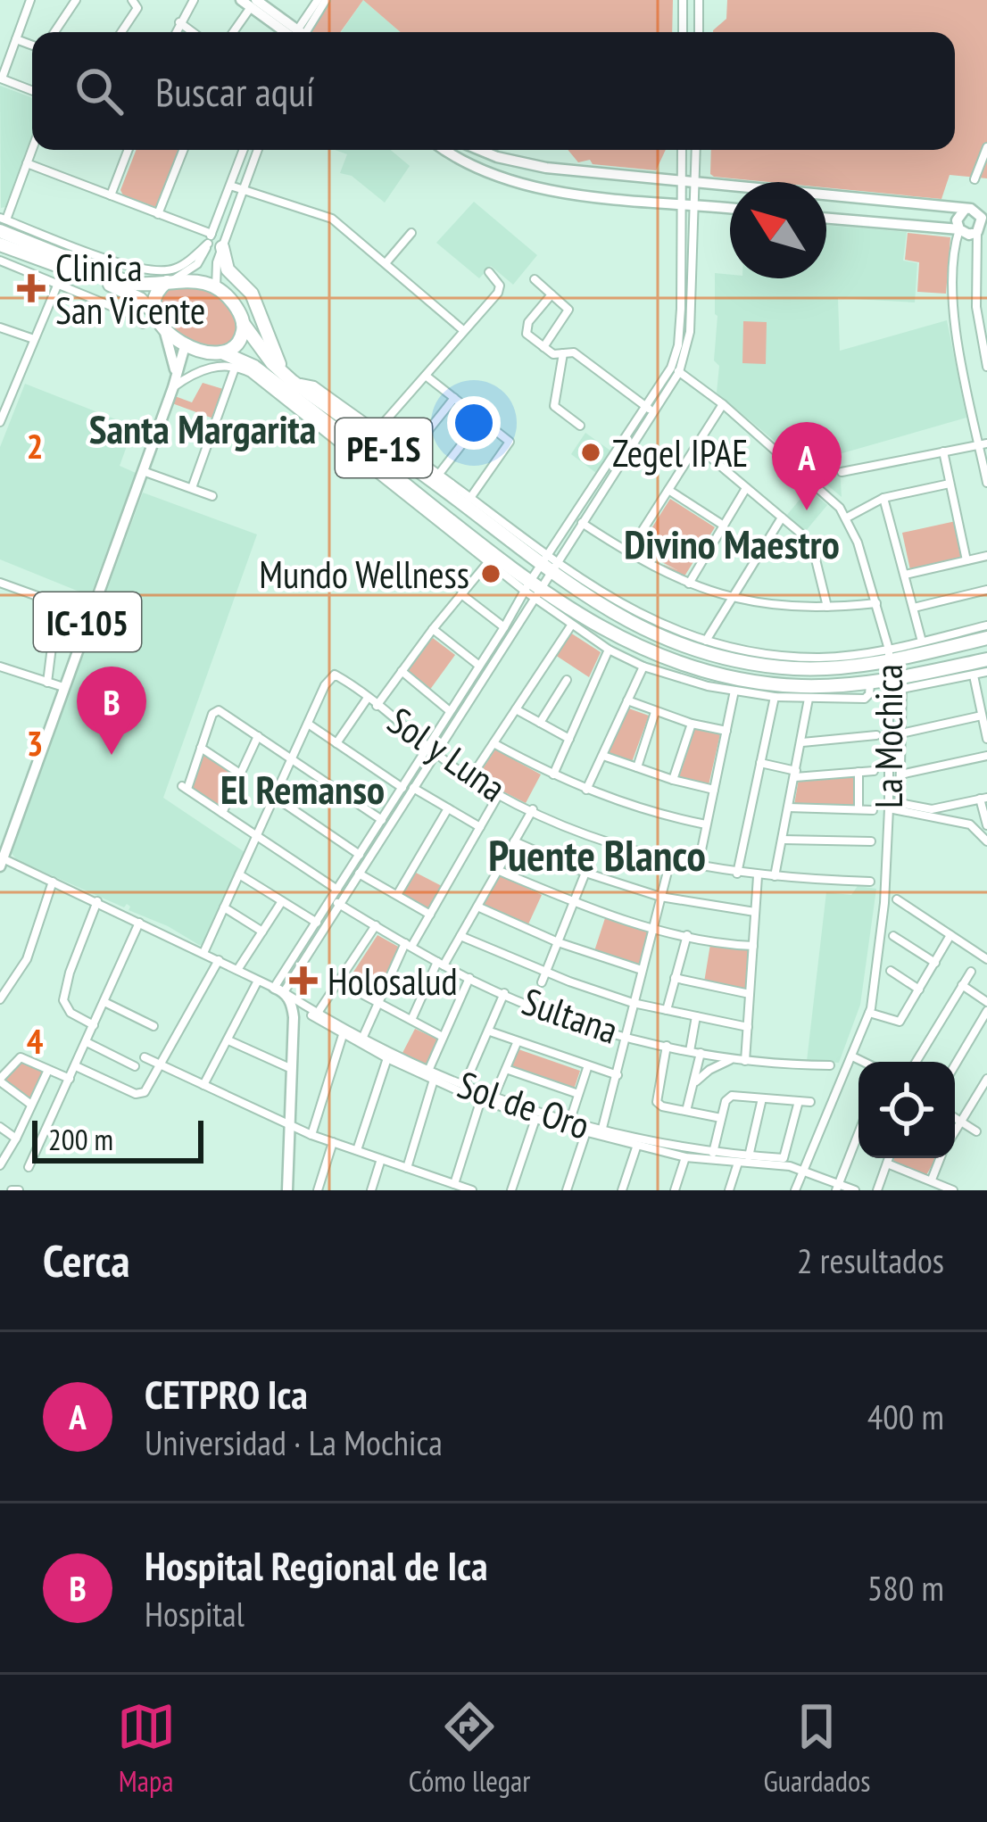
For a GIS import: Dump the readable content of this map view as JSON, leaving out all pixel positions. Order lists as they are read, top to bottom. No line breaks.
{"streets":{"highway":["PE-1S"],"main road":["IC-105"],"street":["La Mochica","Sol y Luna","Sultana","Sol de Oro"]},"crossings":[["PE-1S","IC-105"],["PE-1S","La Mochica"],["IC-105","Sol de Oro"]],"districts":["Santa Margarita","Divino Maestro","El Remanso","Puente Blanco"],"places":{"health":["Clinica San Vicente","Holosalud"],"other":["Zegel IPAE","Mundo Wellness"]},"scale_bar":"200 m","north":"top left","page":{"search":"Buscar aquí","pins":["A","B"],"scale":"200 m","heading":["Cerca","2 resultados"],"list":[{"mark":"A","name":"CETPRO Ica","note":"Universidad · La Mochica","value":"400 m"},{"mark":"B","name":"Hospital Regional de Ica","note":"Hospital","value":"580 m"}],"nav":["Mapa","Cómo llegar","Guardados"]},"grid":{"rows":["2","3","4"]}}
